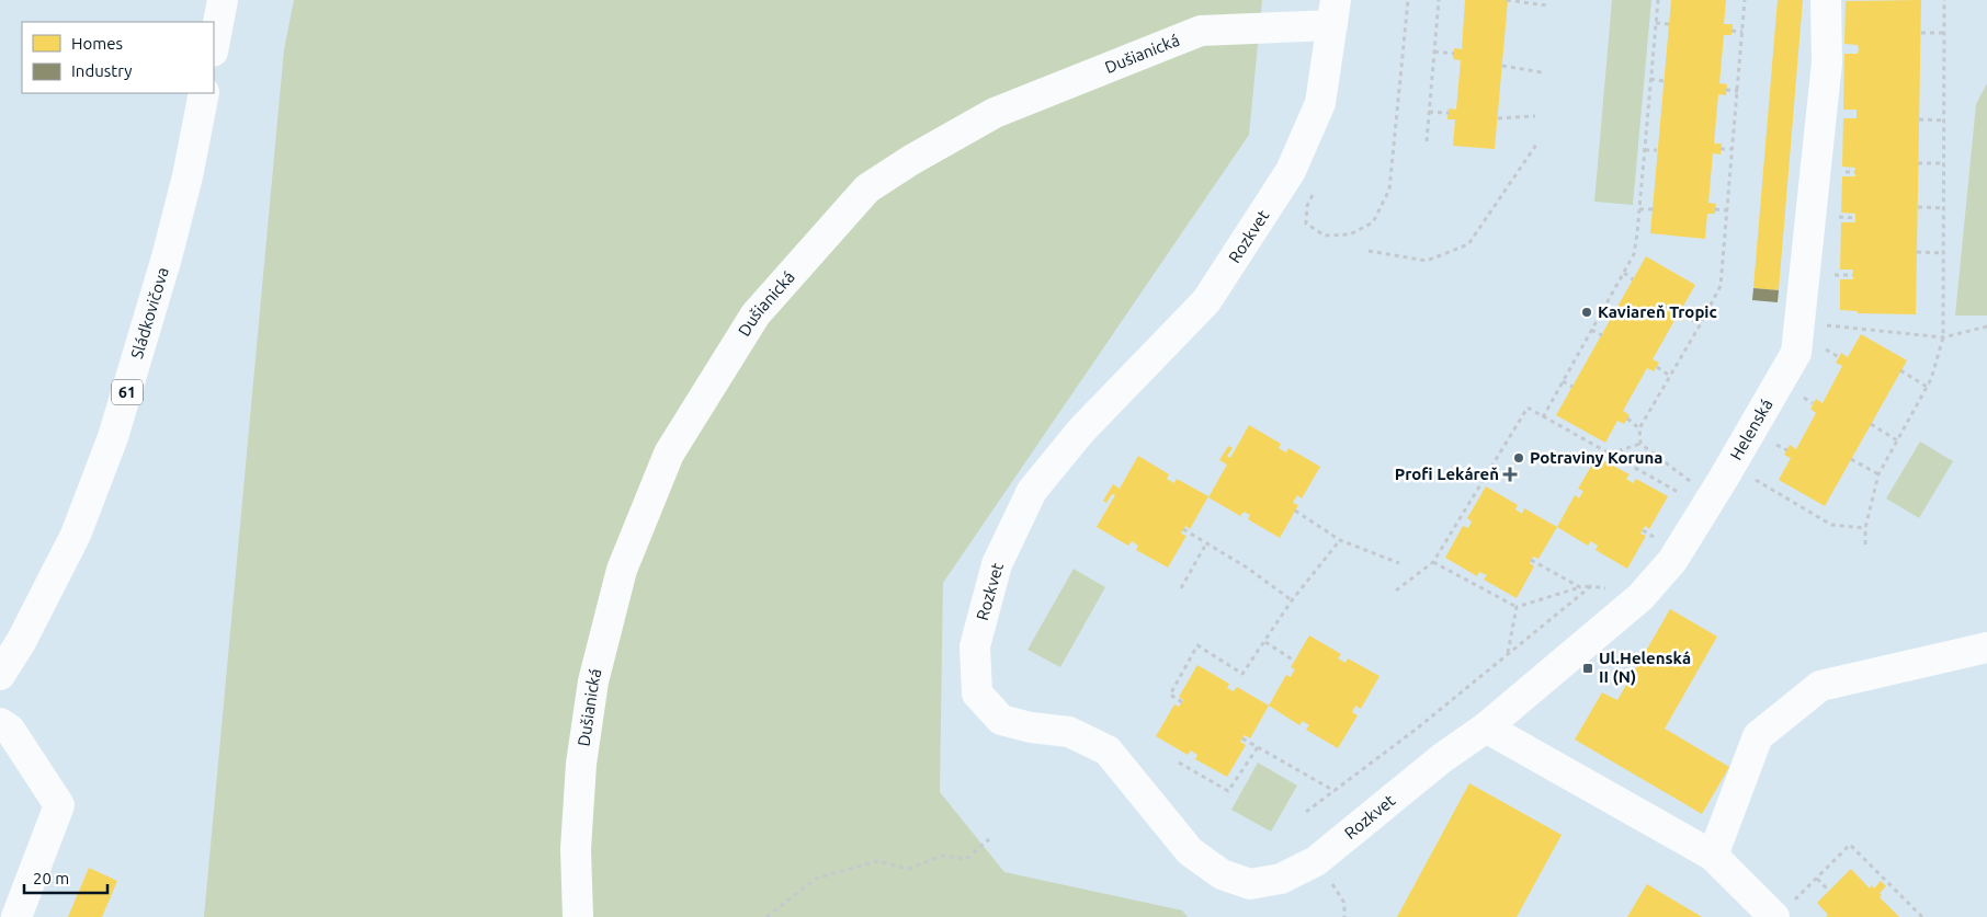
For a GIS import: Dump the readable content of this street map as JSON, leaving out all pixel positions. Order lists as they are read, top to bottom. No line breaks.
{"streets":{"street":["Dušianická","Rozkvet","Sládkovičova","61","Helenská"]},"crossings":[["Dušianická","Rozkvet"],["Rozkvet","Helenská"]],"places":{"other":["Kaviareň Tropic","Potraviny Koruna"],"health":["Profi Lekáreň"],"transit":["Ul.Helenská II (N)"]},"legend":["Homes","Industry"],"scale_bar":"20 m"}
